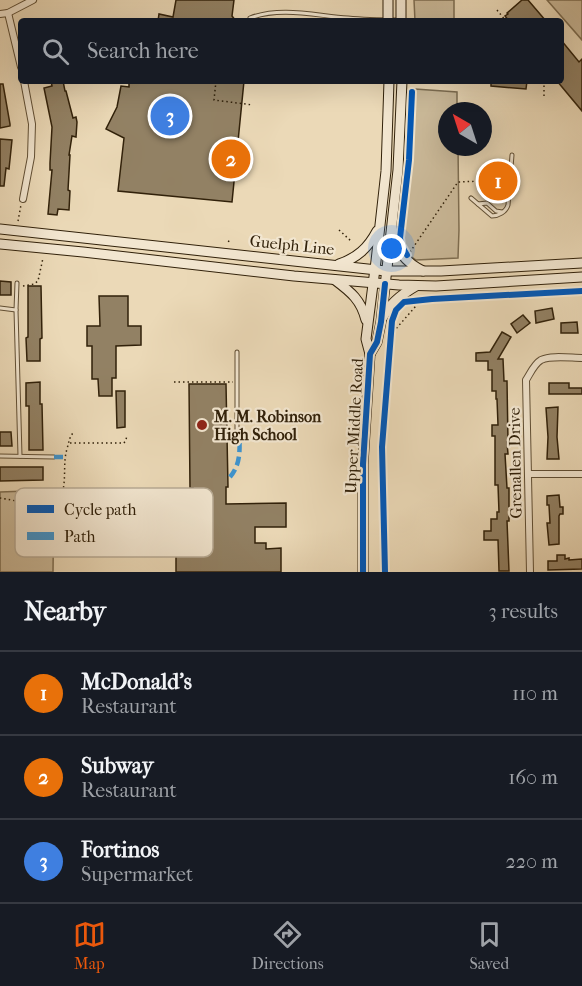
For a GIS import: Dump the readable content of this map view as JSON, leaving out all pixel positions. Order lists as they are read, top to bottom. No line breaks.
{"streets":{"main road":["Guelph Line","Upper Middle Road"],"street":["Grenallen Drive"]},"crossings":[["Guelph Line","Upper Middle Road"]],"places":["M. M. Robinson High School"],"legend":["Cycle path","Path"],"north":"top left","page":{"search":"Search here","pins":["3","2","1"],"heading":["Nearby","3 results"],"list":[{"mark":"1","name":"McDonald's","note":"Restaurant","value":"110 m"},{"mark":"2","name":"Subway","note":"Restaurant","value":"160 m"},{"mark":"3","name":"Fortinos","note":"Supermarket","value":"220 m"}],"nav":["Map","Directions","Saved"]}}
